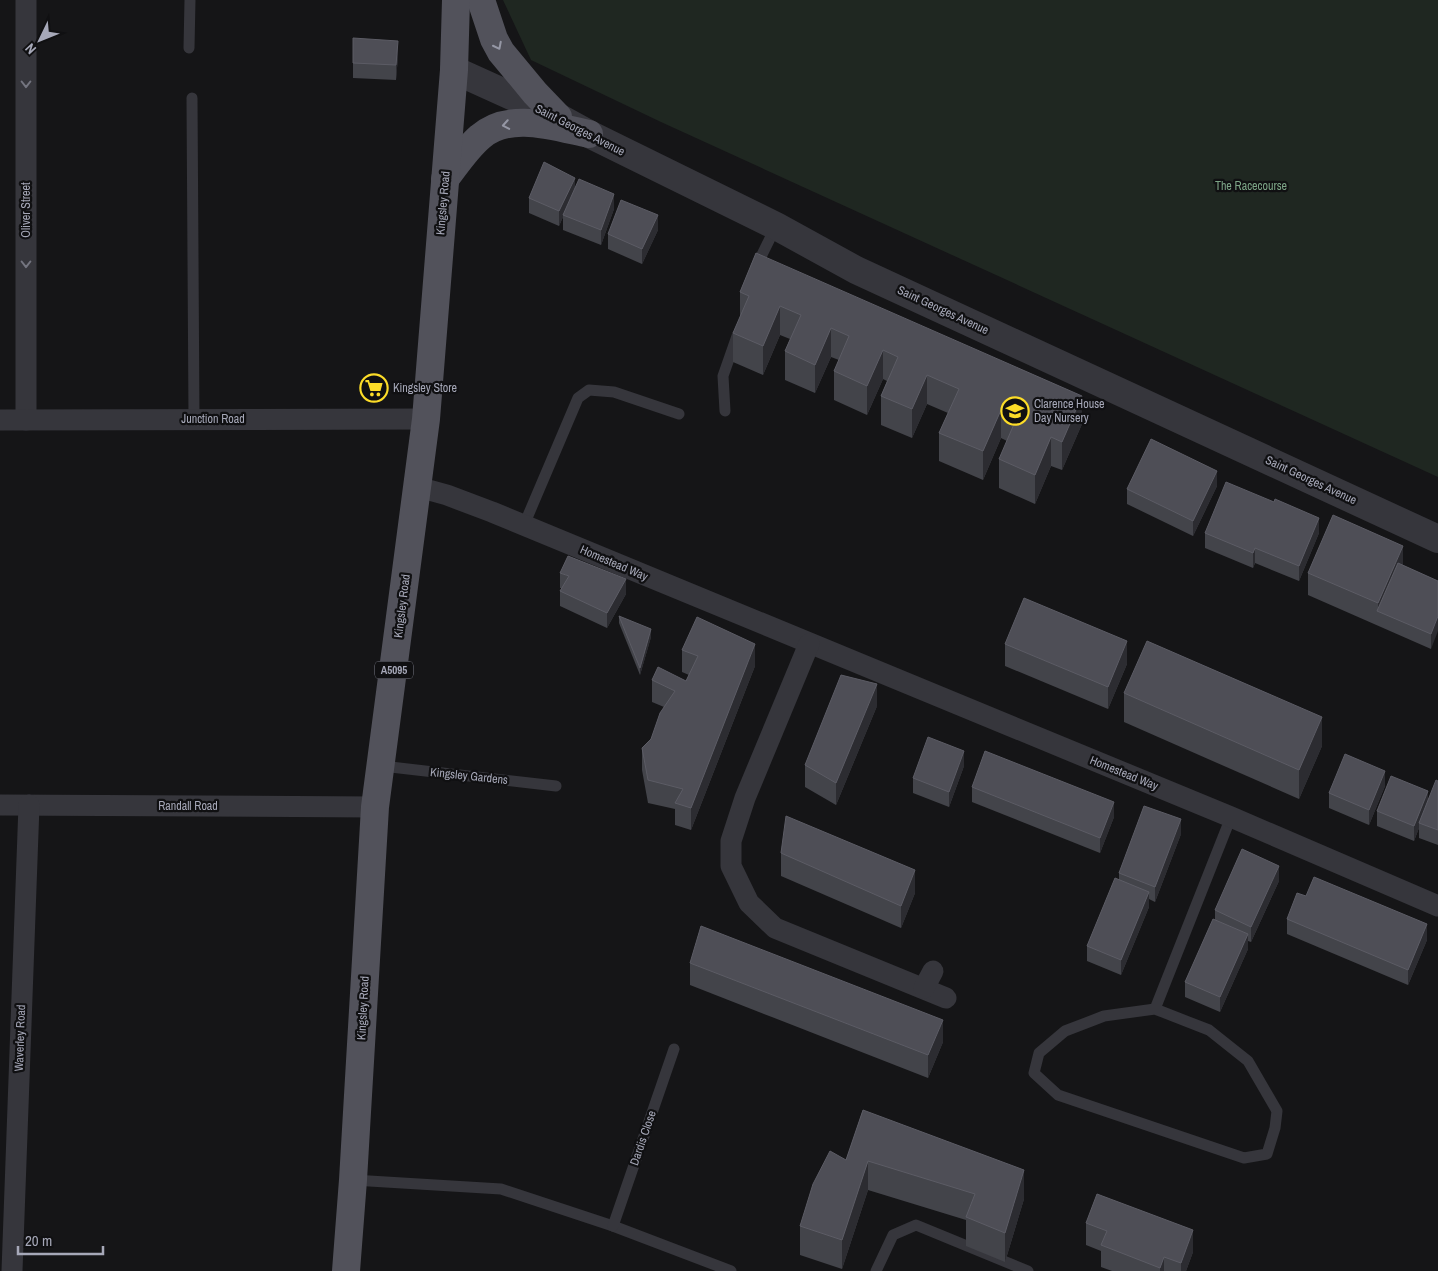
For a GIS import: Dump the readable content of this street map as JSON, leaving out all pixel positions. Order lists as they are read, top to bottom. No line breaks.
{"streets":{"main road":["Kingsley Road","A5095"],"street":["Saint Georges Avenue","Oliver Street","Junction Road","Homestead Way","Randall Road","Waverley Road"],"lane":["Kingsley Gardens","Dardis Close"]},"crossings":[["Saint Georges Avenue","Kingsley Road"],["Kingsley Road","Junction Road"],["Kingsley Road","Homestead Way"],["Kingsley Road","Kingsley Gardens"],["Kingsley Road","Randall Road"],["Oliver Street","Junction Road"],["Randall Road","Waverley Road"]],"one_way":["Oliver Street"],"parks":["The Racecourse"],"places":{"supermarket":["Kingsley Store"],"school or university":["Clarence House Day Nursery"]},"scale_bar":"20 m","north":"bottom left"}
